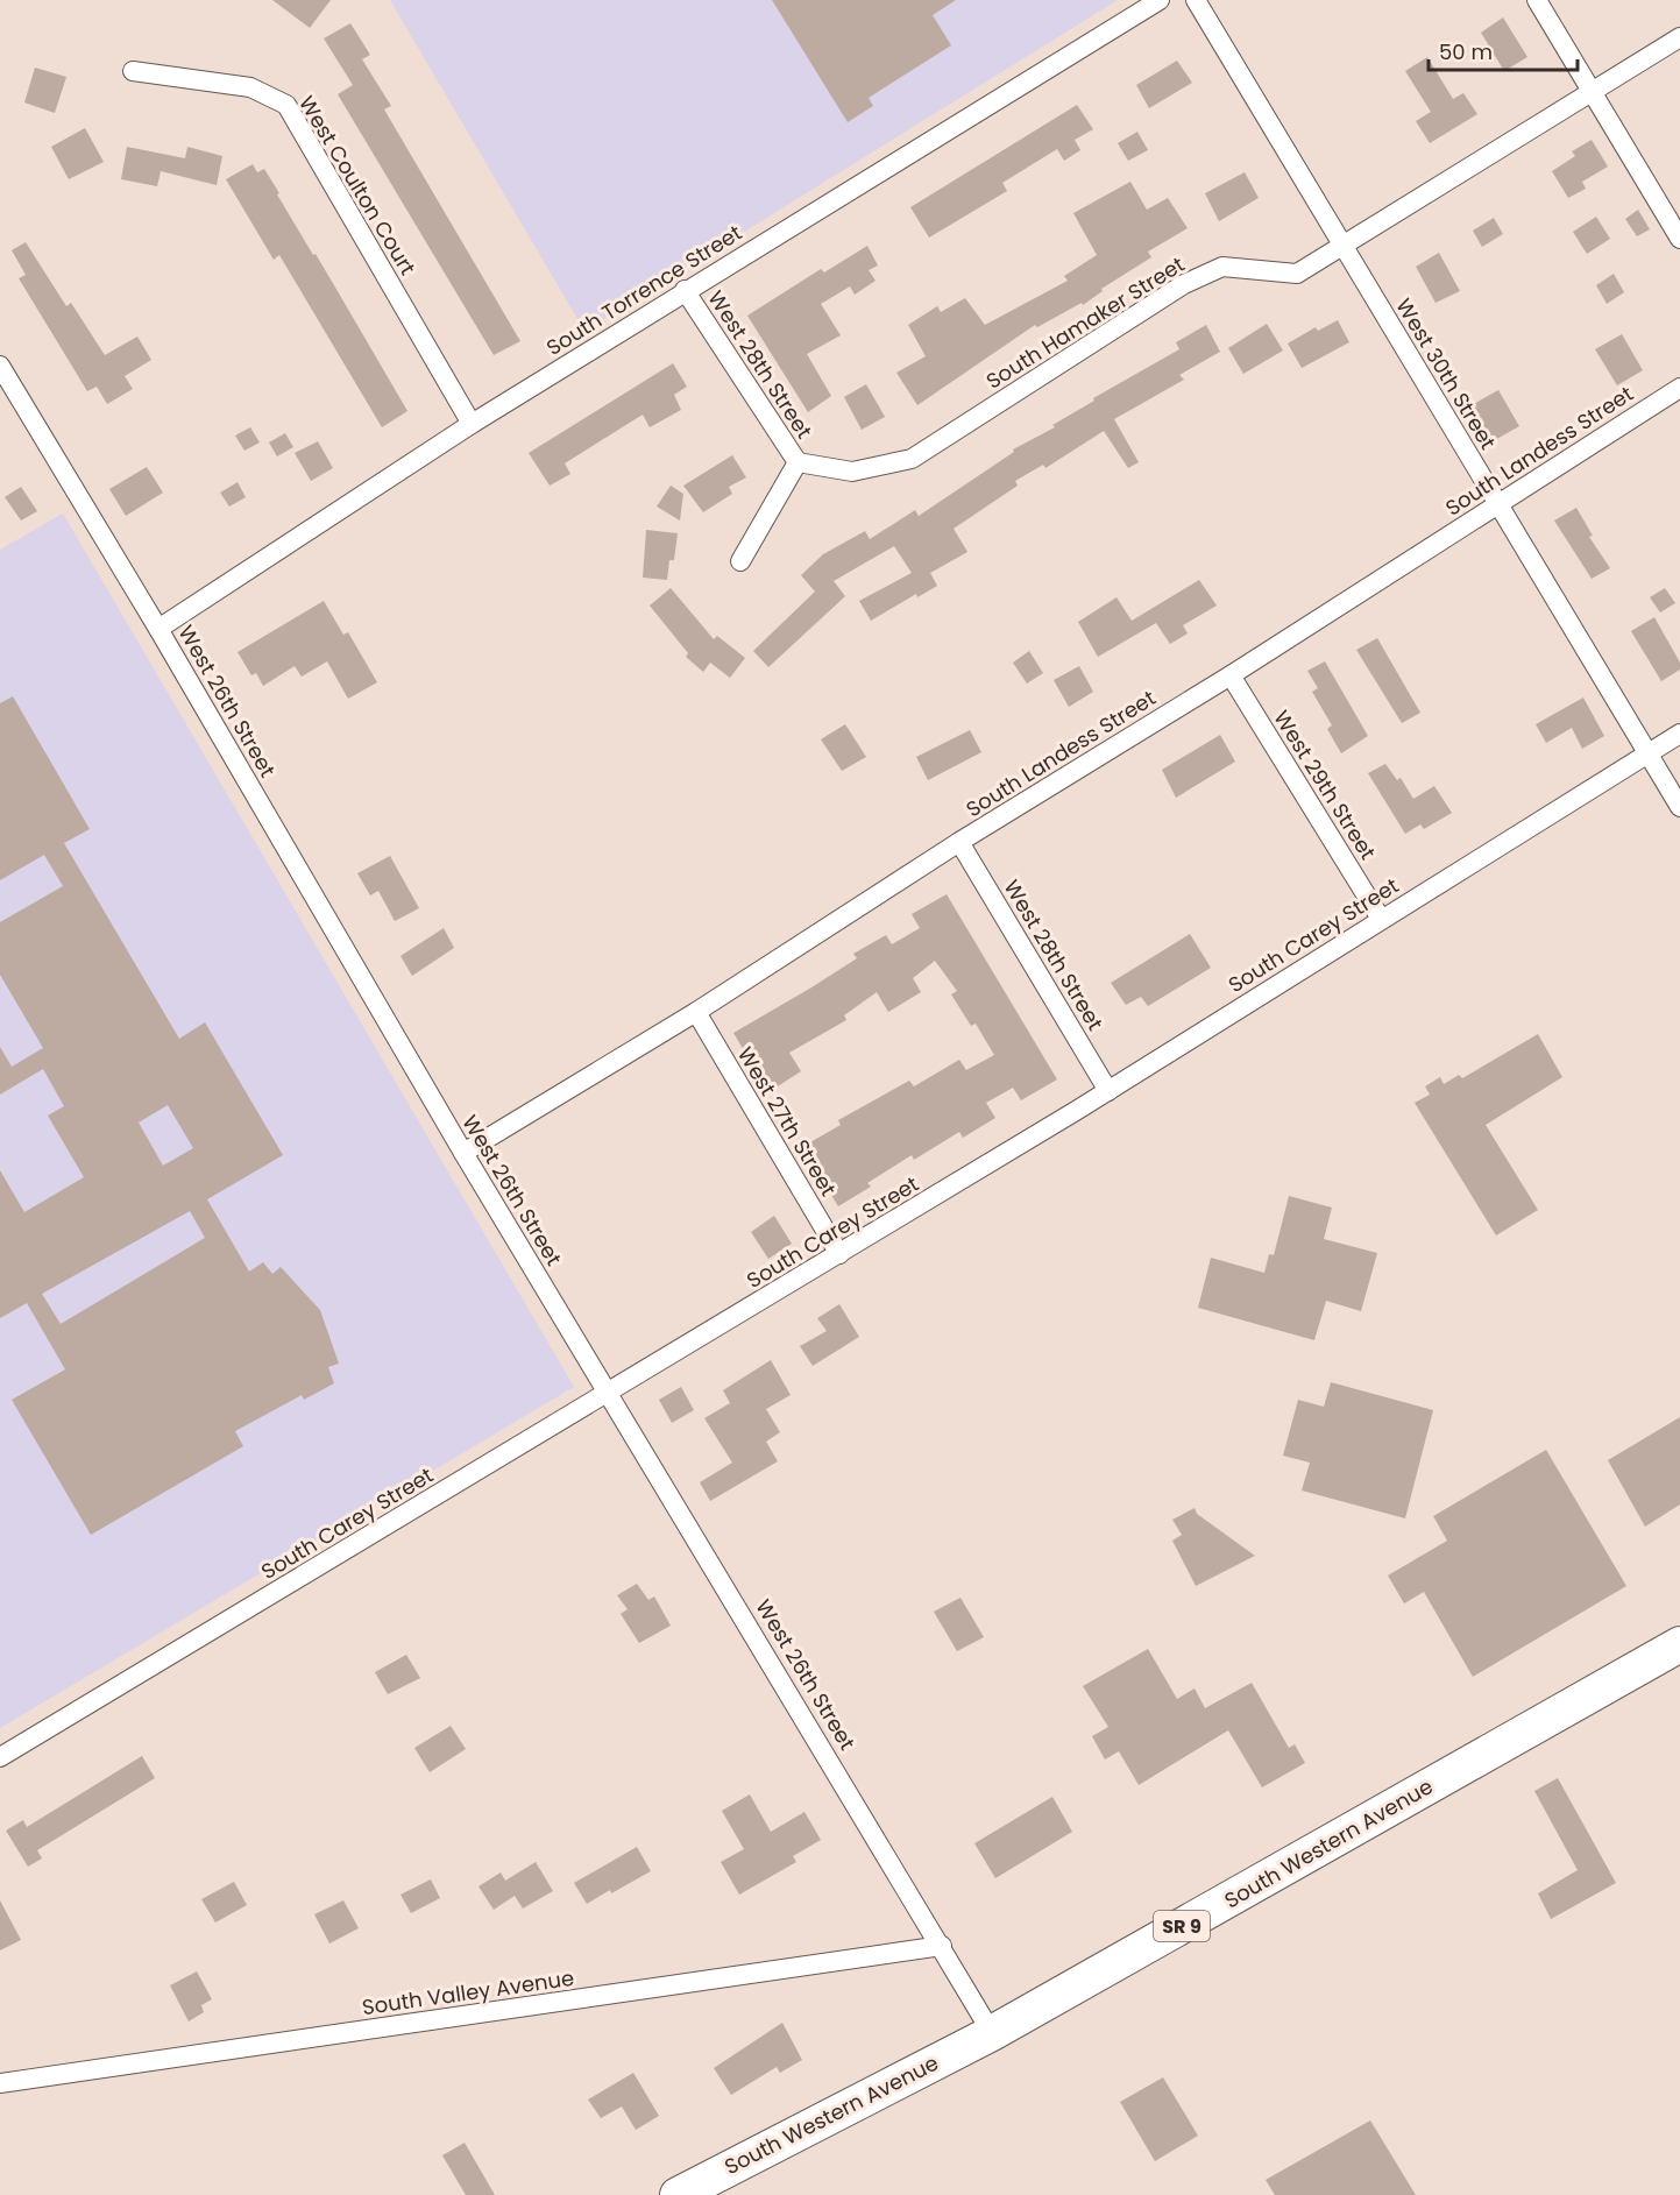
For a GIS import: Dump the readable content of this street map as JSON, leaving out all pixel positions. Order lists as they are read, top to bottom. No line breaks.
{"streets":{"highway":["South Western Avenue","SR 9"],"street":["West Coulton Court","South Torrence Street","South Hamaker Street","West 28th Street","West 30th Street","South Landess Street","West 26th Street","West 29th Street","South Carey Street","West 27th Street","South Valley Avenue"]},"crossings":[["West Coulton Court","South Torrence Street"],["South Torrence Street","West 28th Street"],["South Torrence Street","West 26th Street"],["South Hamaker Street","West 28th Street"],["South Hamaker Street","West 30th Street"],["West 28th Street","South Landess Street"],["West 28th Street","South Carey Street"],["West 30th Street","South Landess Street"],["West 30th Street","South Carey Street"],["South Landess Street","West 26th Street"],["South Landess Street","West 29th Street"],["South Landess Street","West 27th Street"],["West 26th Street","South Carey Street"],["West 26th Street","South Western Avenue"],["West 26th Street","South Valley Avenue"],["West 29th Street","South Carey Street"],["South Carey Street","West 27th Street"]],"scale_bar":"50 m"}
